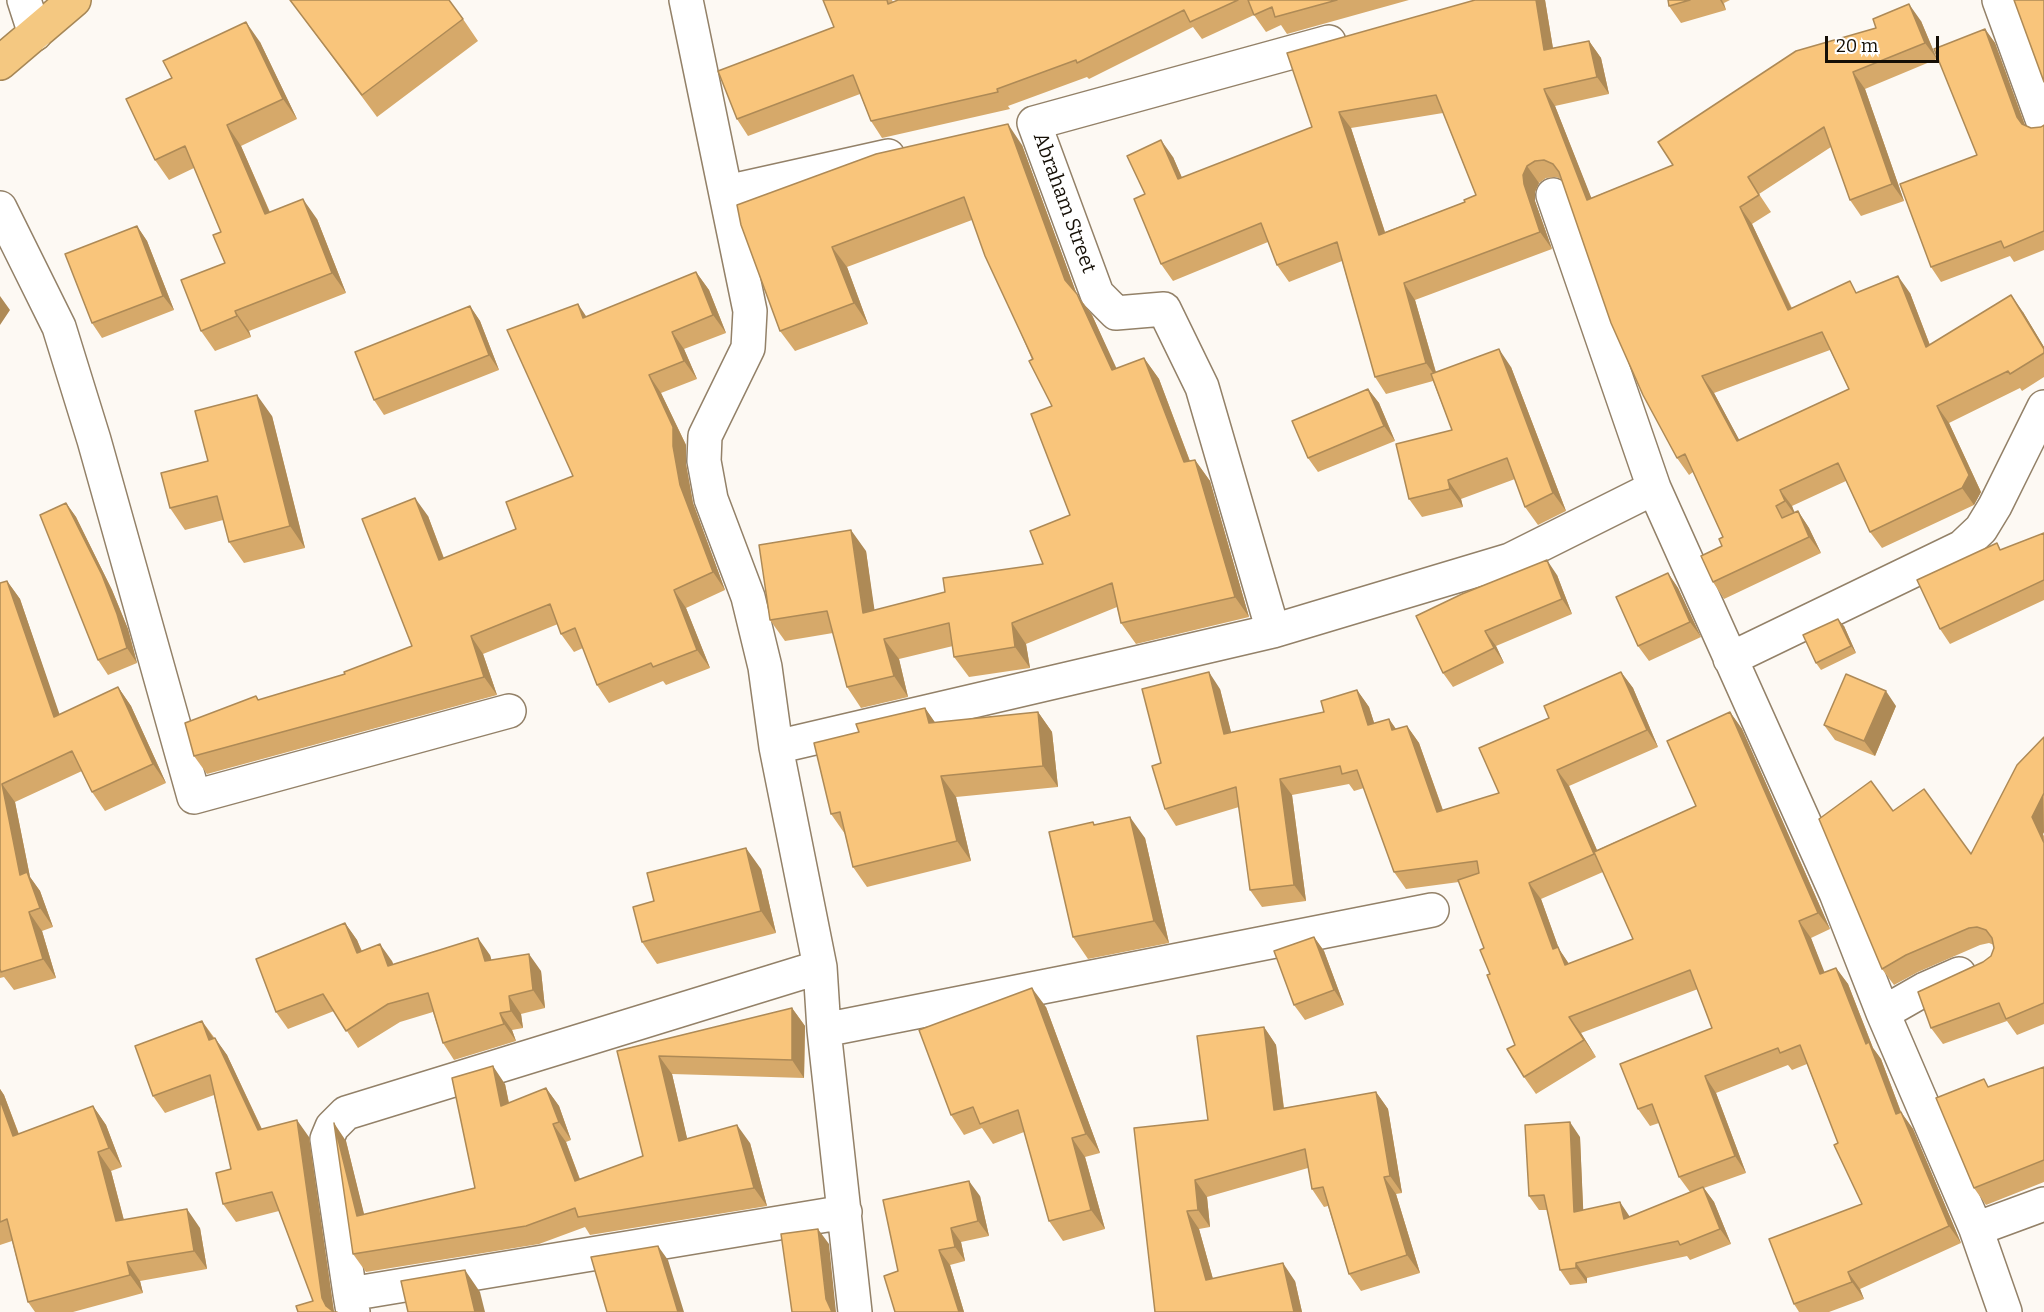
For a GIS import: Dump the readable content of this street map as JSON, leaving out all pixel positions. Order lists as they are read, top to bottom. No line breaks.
{"streets":{"street":["Abraham Street"]},"scale_bar":"20 m"}
